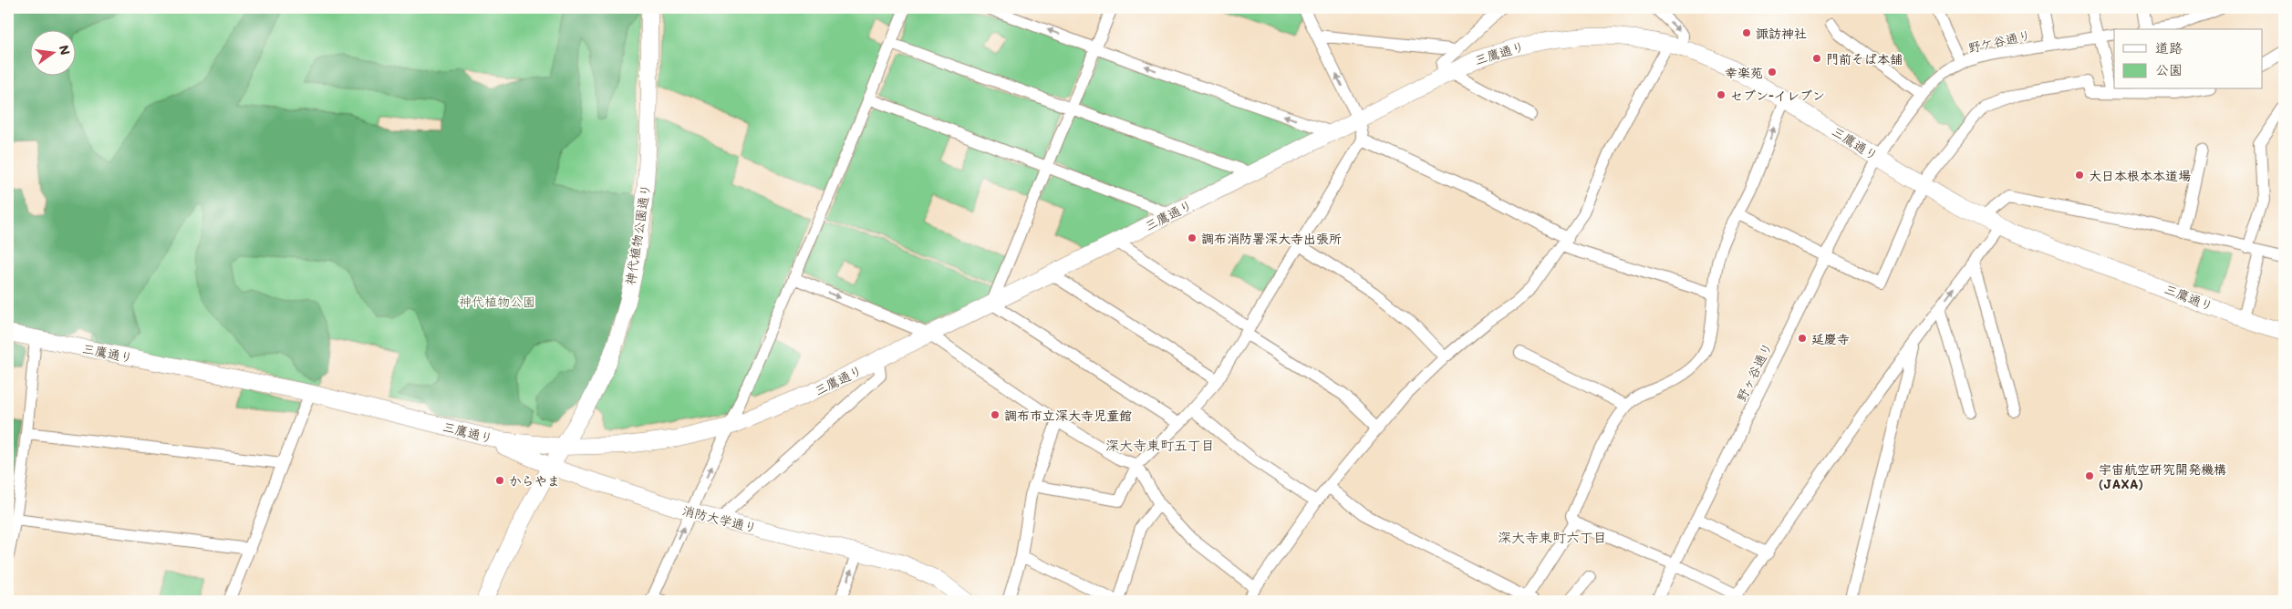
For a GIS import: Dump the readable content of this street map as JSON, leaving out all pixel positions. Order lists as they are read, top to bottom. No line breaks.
{"streets":{"main road":["三鷹通り","神代植物公園通り","消防大学通り"],"street":["野ケ谷通り","野ヶ谷通り"]},"crossings":[["野ケ谷通り","三鷹通り"],["野ケ谷通り","野ヶ谷通り"],["三鷹通り","神代植物公園通り"],["三鷹通り","野ヶ谷通り"],["三鷹通り","消防大学通り"],["神代植物公園通り","消防大学通り"]],"districts":["深大寺東町五丁目","深大寺東町六丁目"],"parks":["神代植物公園"],"places":["諏訪神社","門前そば本舗","幸楽苑","セブン-イレブン","大日本根本本道場","調布消防署深大寺出張所","延慶寺","調布市立深大寺児童館","宇宙航空研究開発機構 (JAXA)","からやま"],"legend":["道路","公園"],"north":"right"}
